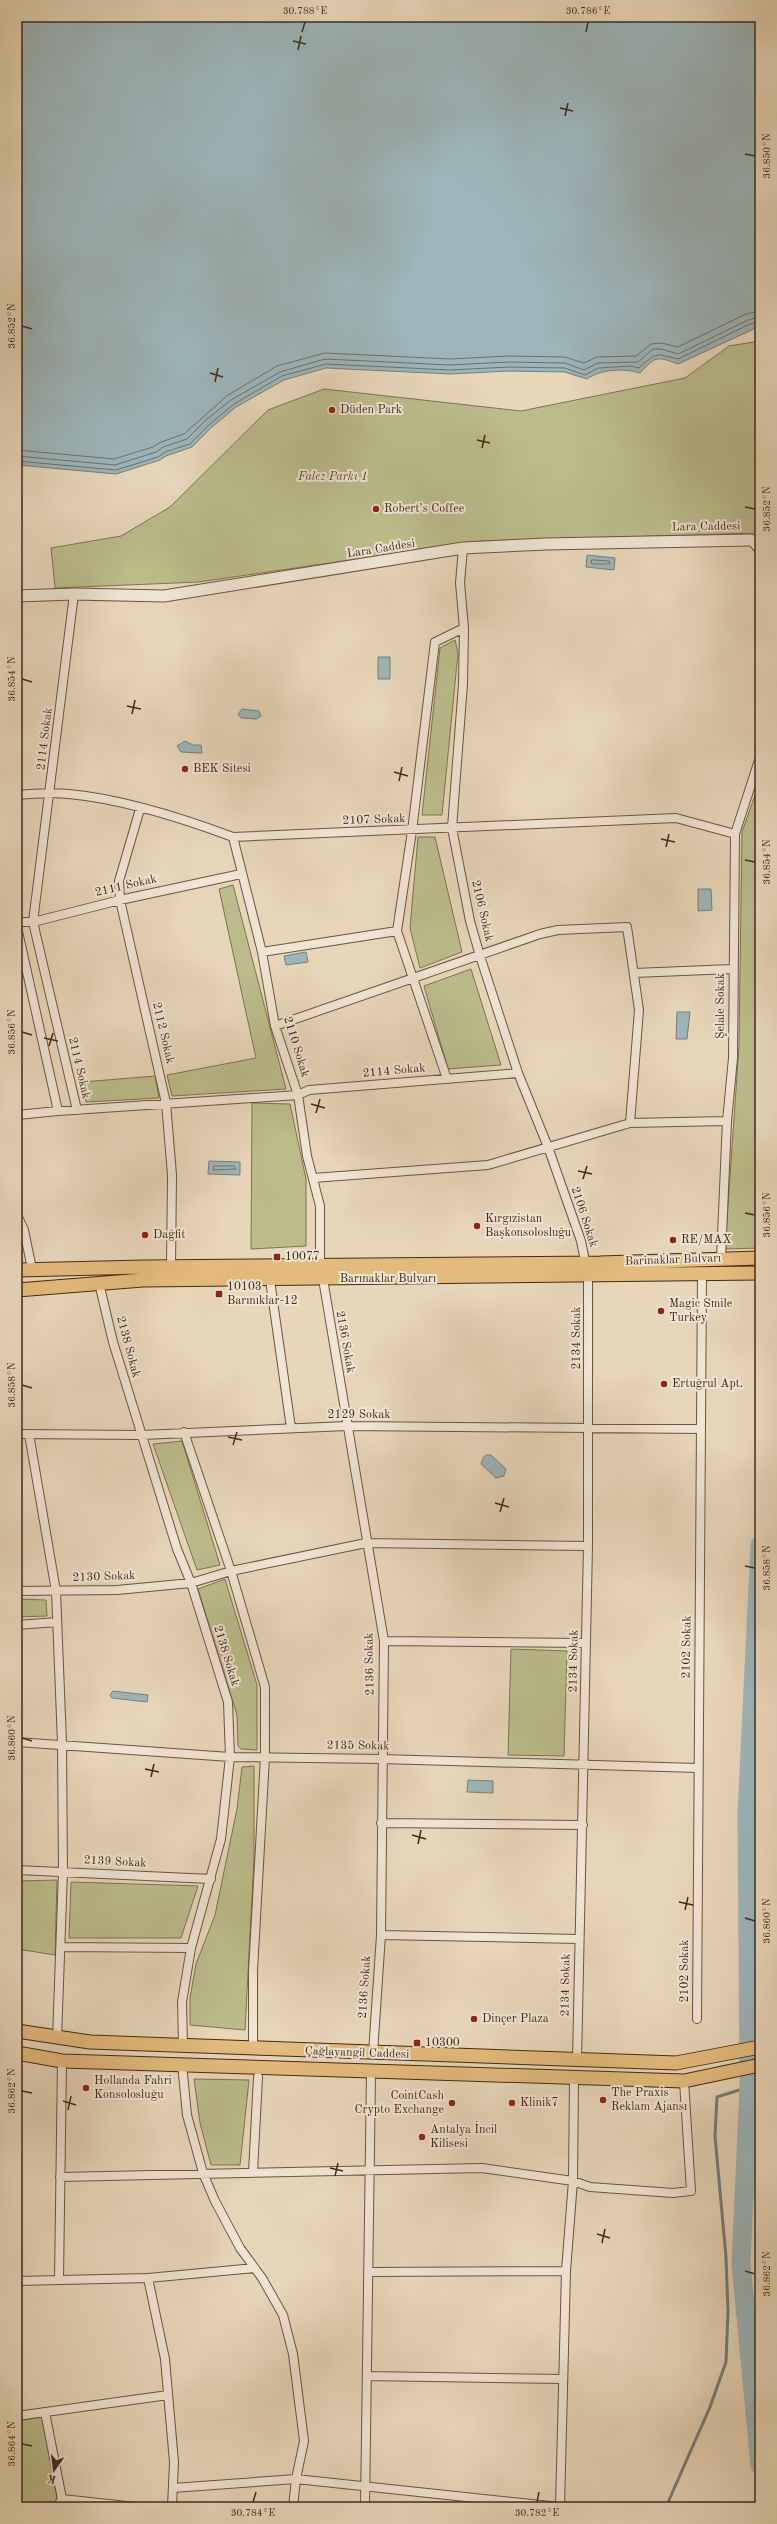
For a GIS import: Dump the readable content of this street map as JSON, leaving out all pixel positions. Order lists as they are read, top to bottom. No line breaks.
{"streets":{"main road":["Barinaklar Bulvarı","Barınaklar Bulvarı","Çağlayangil Caddesi"],"street":["Lara Caddesi","2114 Sokak","2107 Sokak","2111 Sokak","2106 Sokak","Şelale Sokak","2112 Sokak","2110 Sokak","2134 Sokak","2136 Sokak","2138 Sokak","2129 Sokak","2130 Sokak","2102 Sokak","2135 Sokak","2139 Sokak"]},"crossings":[["Lara Caddesi","2114 Sokak"],["Lara Caddesi","2106 Sokak"],["2114 Sokak","2107 Sokak"],["2114 Sokak","2111 Sokak"],["2114 Sokak","2106 Sokak"],["2114 Sokak","2112 Sokak"],["2114 Sokak","2110 Sokak"],["2107 Sokak","2106 Sokak"],["2107 Sokak","Şelale Sokak"],["2107 Sokak","2112 Sokak"],["2107 Sokak","2110 Sokak"],["2111 Sokak","2112 Sokak"],["2111 Sokak","2110 Sokak"],["2106 Sokak","Barinaklar Bulvarı"],["2106 Sokak","Barınaklar Bulvarı"],["2106 Sokak","2134 Sokak"],["Şelale Sokak","Barinaklar Bulvarı"],["2112 Sokak","Barınaklar Bulvarı"],["2110 Sokak","Barınaklar Bulvarı"],["Barinaklar Bulvarı","Barınaklar Bulvarı"],["Barinaklar Bulvarı","2134 Sokak"],["Barınaklar Bulvarı","2134 Sokak"],["Barınaklar Bulvarı","2136 Sokak"],["Barınaklar Bulvarı","2138 Sokak"],["Barınaklar Bulvarı","2102 Sokak"],["2134 Sokak","2129 Sokak"],["2134 Sokak","2130 Sokak"],["2134 Sokak","2135 Sokak"],["2134 Sokak","Çağlayangil Caddesi"],["2136 Sokak","2129 Sokak"],["2136 Sokak","2130 Sokak"],["2136 Sokak","2135 Sokak"],["2136 Sokak","Çağlayangil Caddesi"],["2138 Sokak","2129 Sokak"],["2138 Sokak","2130 Sokak"],["2138 Sokak","2135 Sokak"],["2138 Sokak","2139 Sokak"],["2138 Sokak","Çağlayangil Caddesi"],["2129 Sokak","2102 Sokak"],["2102 Sokak","2135 Sokak"]],"parks":["Falez Parkı 1"],"places":{"other":["Düden Park","Robert’s Coffee","BEK Sitesi","Kırgızistan Başkonsolosluğu","Dağfit","RE/MAX","Magic Smile Turkey","Ertuğrul Apt.","Dinçer Plaza","Hollanda Fahri Konsolosluğu","The Praxis Reklam Ajansı","CointCash Crypto Exchange","Klinik7","Antalya İncil Kilisesi"],"transit":["10077","10103 Barınıklar-12","10300"]},"north":"bottom","coordinates":["30.788°E","30.786°E","36.850°N","36.852°N","36.854°N","36.856°N","36.858°N","36.860°N","36.862°N","36.864°N","30.784°E","30.782°E"]}
